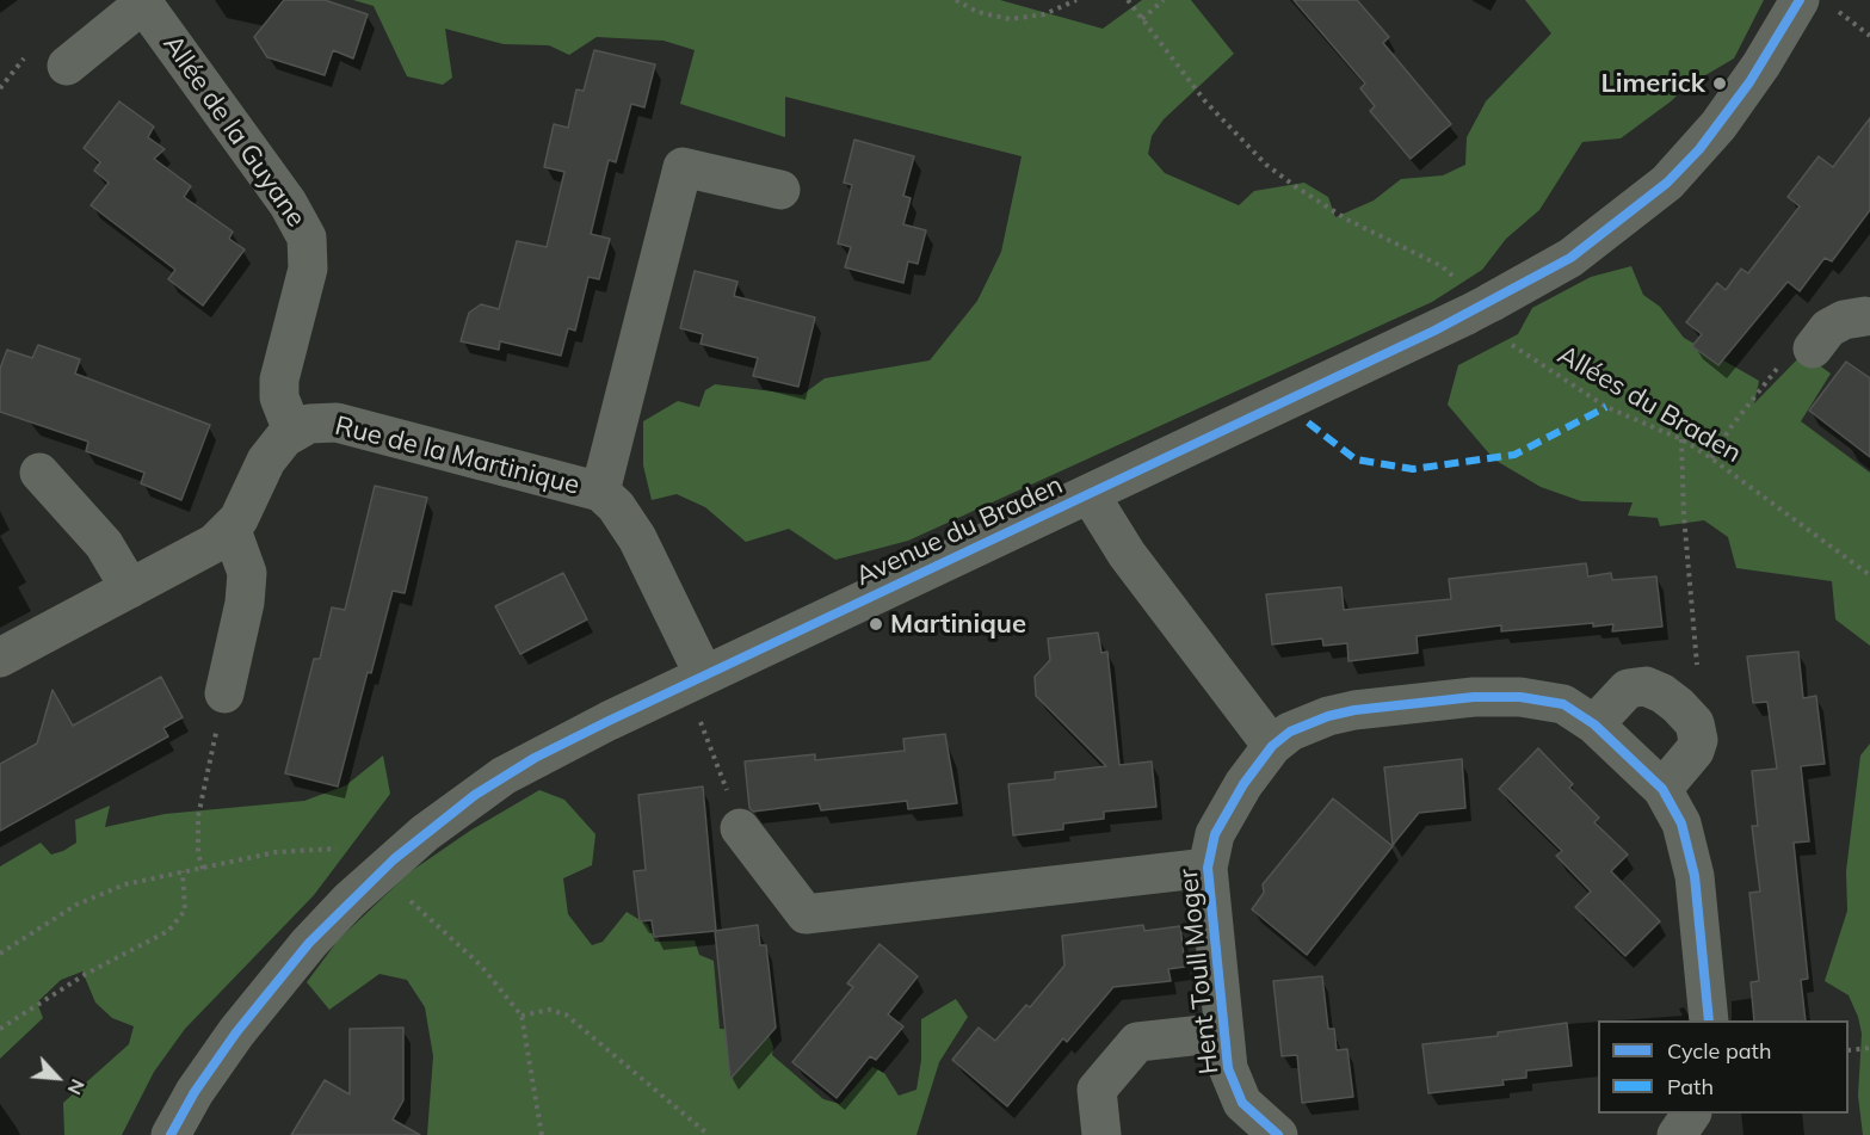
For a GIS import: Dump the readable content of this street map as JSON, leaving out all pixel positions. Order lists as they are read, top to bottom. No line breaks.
{"streets":{"street":["Allée de la Guyane","Rue de la Martinique","Avenue du Braden","Hent Toull Moger"],"path":["Allées du Braden"]},"crossings":[["Allée de la Guyane","Rue de la Martinique"],["Rue de la Martinique","Avenue du Braden"]],"places":["Limerick","Martinique"],"legend":["Cycle path","Path"],"north":"bottom right"}
